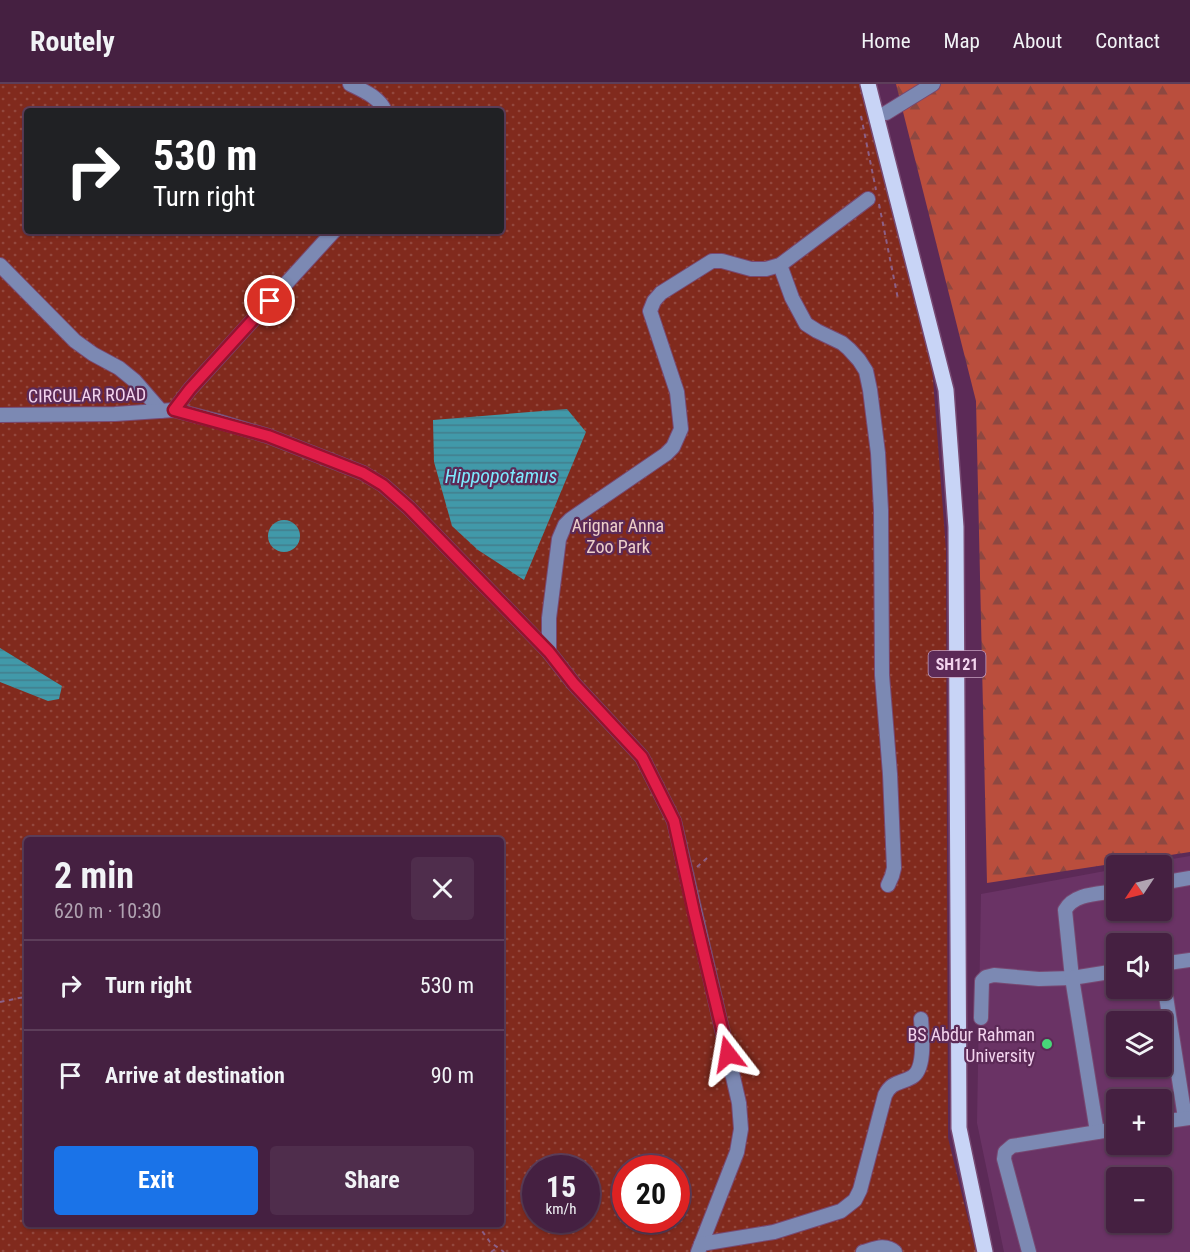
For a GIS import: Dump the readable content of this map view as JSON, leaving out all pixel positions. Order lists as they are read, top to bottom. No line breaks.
{"streets":{"main road":["SH121"],"street":["CIRCULAR ROAD"]},"water":["Hippopotamus"],"parks":["Arignar Anna Zoo Park"],"places":["BS Abdur Rahman University"],"north":"bottom left","page":{"header":"Routely","nav":["Home","Map","About","Contact"],"turn":["530 m","Turn right"],"heading":["2 min","620 m · 10:30"],"map_buttons":["+","−"],"list":[{"name":"Turn right","value":"530 m"},{"name":"Arrive at destination","value":"90 m"}],"buttons":["Exit","Share"],"speed":"15 km/h","limit":"20"}}
